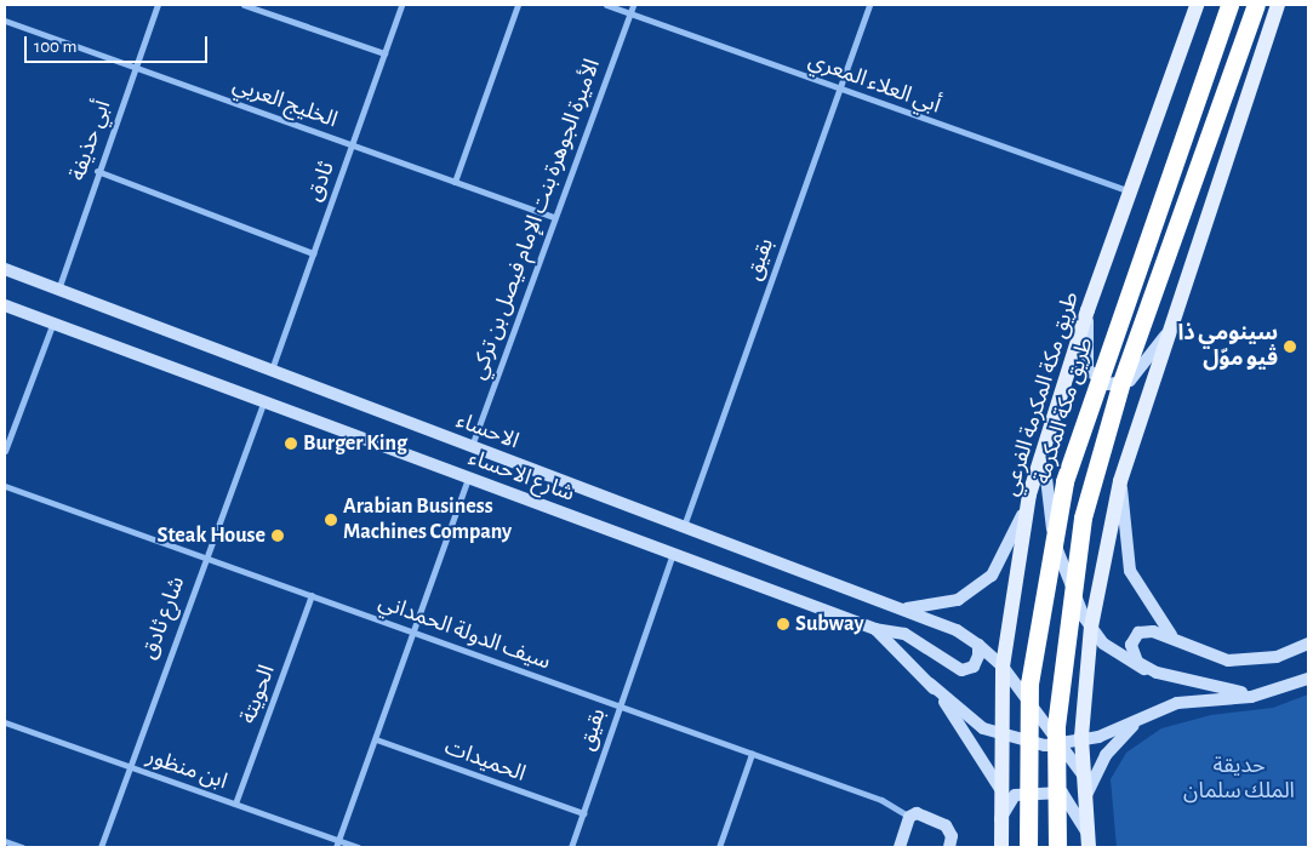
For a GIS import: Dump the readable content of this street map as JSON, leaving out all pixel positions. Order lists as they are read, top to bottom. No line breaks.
{"streets":{"highway":["طريق مكة المكرمة"],"main road":["طريق مكة المكرمة الفرعي","الاحساء","شارع الاحساء"],"street":["أبي العلاء المعري","الخليج العربي","أبي حذيفة","ثادق","الأميرة الجوهرة بنت الإمام فيصل بن تركي","بقيق","شارع ثادق","سيف الدولة الحمداني","الحويتة","الحميدات","ابن منظور"]},"crossings":[["أبي العلاء المعري","الأميرة الجوهرة بنت الإمام فيصل بن تركي"],["أبي العلاء المعري","بقيق"],["أبي العلاء المعري","طريق مكة المكرمة الفرعي"],["الخليج العربي","أبي حذيفة"],["الخليج العربي","ثادق"],["الخليج العربي","الأميرة الجوهرة بنت الإمام فيصل بن تركي"],["أبي حذيفة","الاحساء"],["ثادق","الاحساء"],["الأميرة الجوهرة بنت الإمام فيصل بن تركي","الاحساء"],["بقيق","الاحساء"],["بقيق","شارع الاحساء"],["بقيق","سيف الدولة الحمداني"],["بقيق","الحميدات"],["الاحساء","شارع الاحساء"],["شارع الاحساء","شارع ثادق"],["شارع ثادق","سيف الدولة الحمداني"],["شارع ثادق","ابن منظور"],["سيف الدولة الحمداني","الحويتة"],["الحويتة","ابن منظور"]],"parks":["حديقة الملك سلمان"],"places":["سينومي ذا ڤيو موّل","Burger King","Arabian Business Machines Company","Steak House","Subway"],"scale_bar":"100 m"}
